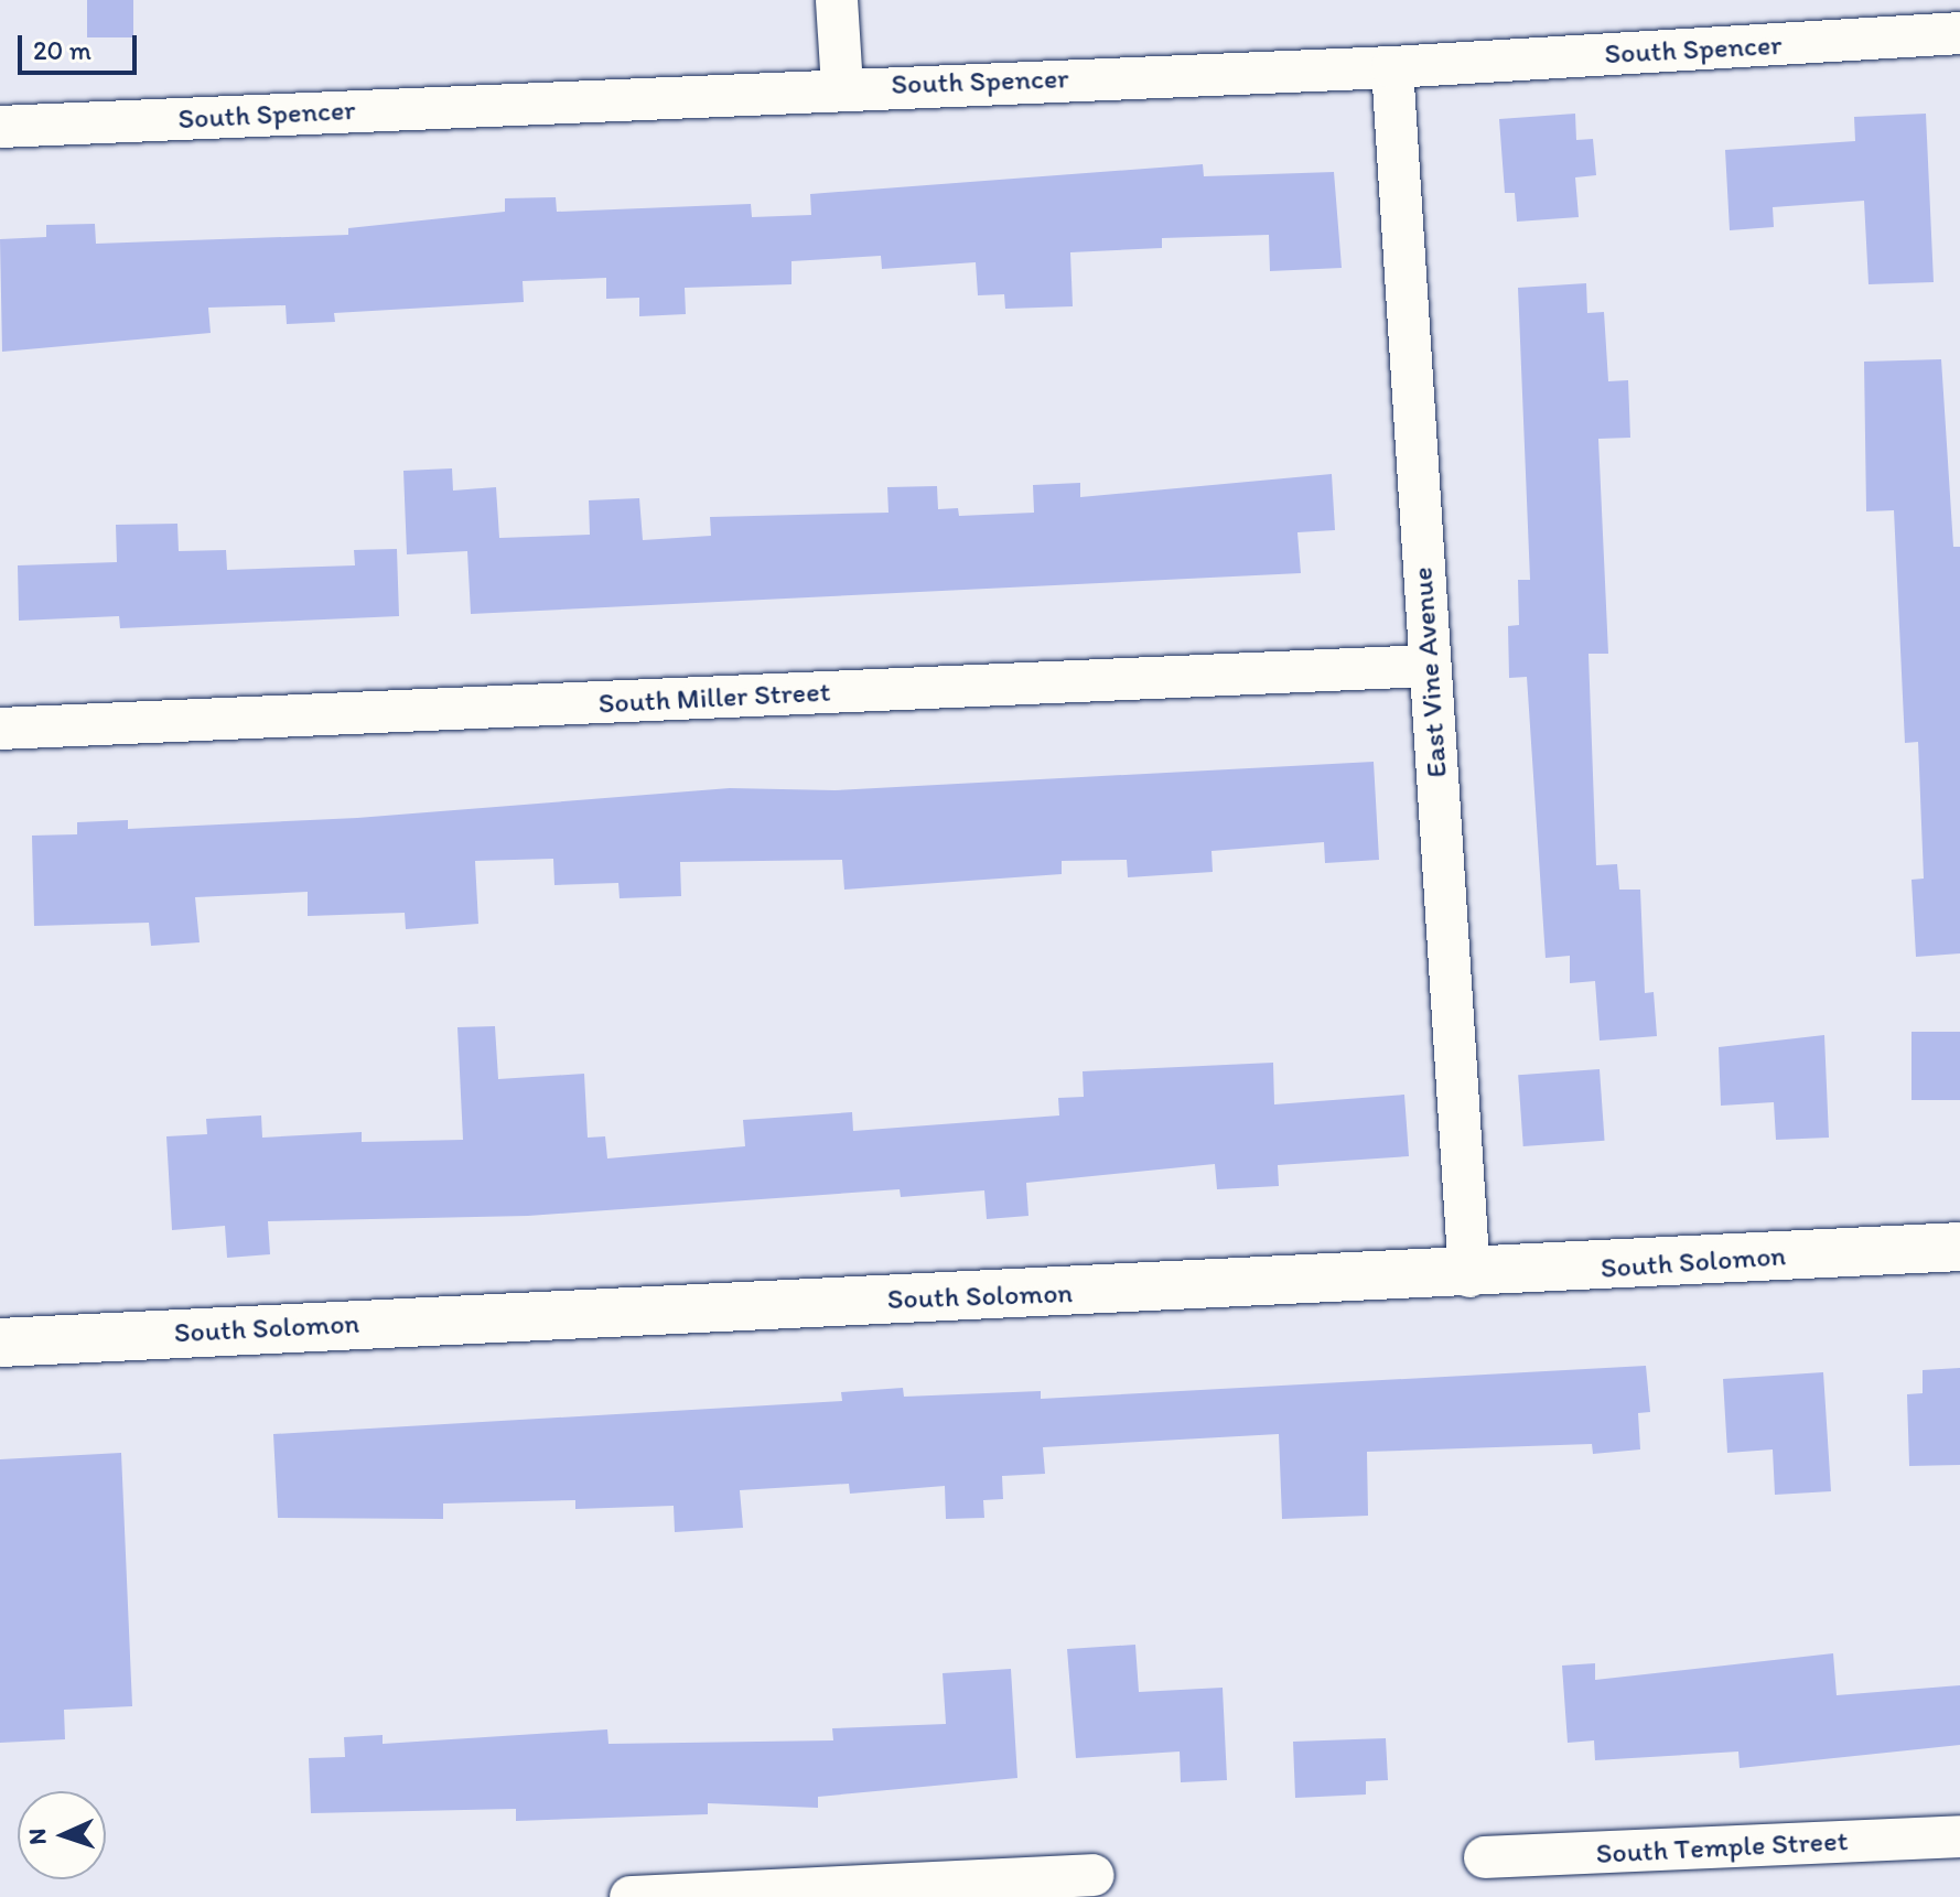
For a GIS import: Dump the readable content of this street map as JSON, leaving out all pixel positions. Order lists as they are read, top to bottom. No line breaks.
{"streets":{"street":["South Spencer","East Vine Avenue","South Miller Street","South Solomon","South Temple Street"]},"crossings":[["South Spencer","East Vine Avenue"],["East Vine Avenue","South Miller Street"],["East Vine Avenue","South Solomon"]],"scale_bar":"20 m","north":"left"}
